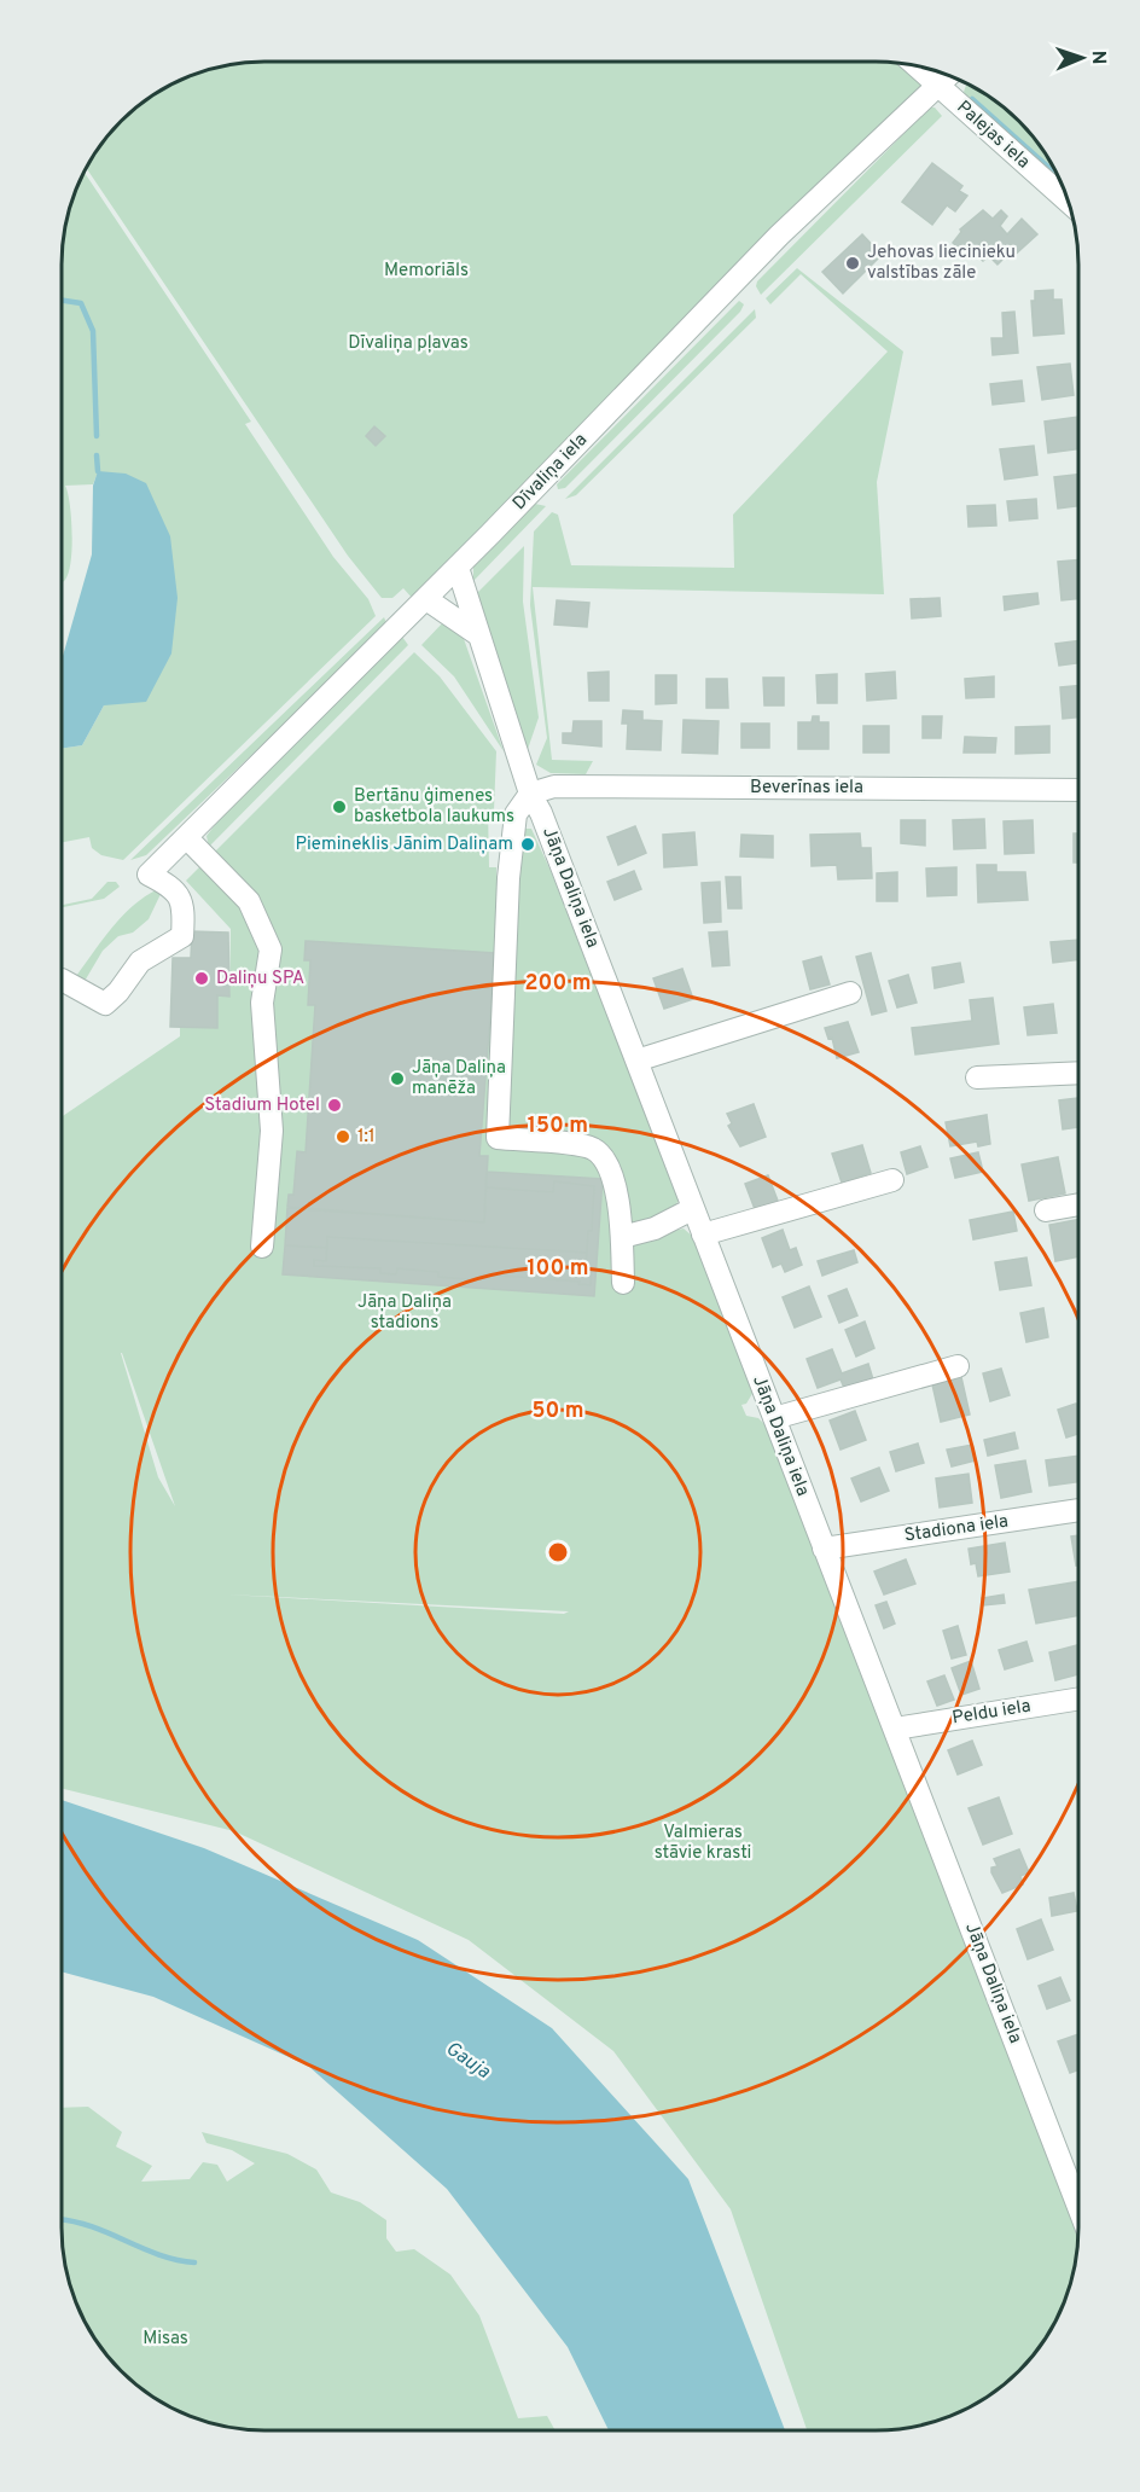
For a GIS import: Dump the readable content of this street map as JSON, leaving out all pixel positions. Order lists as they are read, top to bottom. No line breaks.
{"streets":{"street":["Palejas iela","Dīvaliņa iela","Beverīnas iela","Jāņa Daliņa iela","Stadiona iela","Peldu iela"]},"crossings":[["Palejas iela","Dīvaliņa iela"],["Dīvaliņa iela","Jāņa Daliņa iela"],["Beverīnas iela","Jāņa Daliņa iela"],["Jāņa Daliņa iela","Stadiona iela"],["Jāņa Daliņa iela","Peldu iela"]],"water":["Gauja"],"parks":["Memoriāls","Dīvaliņa pļavas","Jāņa Daliņa stadions","Valmieras stāvie krasti","Misas"],"places":["Jehovas liecinieku valstības zāle","Bertānu ģimenes basketbola laukums","Piemineklis Jānim Daliņam","Daliņu SPA","Jāņa Daliņa manēža","Stadium Hotel","1:1"],"north":"right","rings":["200 m","150 m","100 m","50 m"]}
